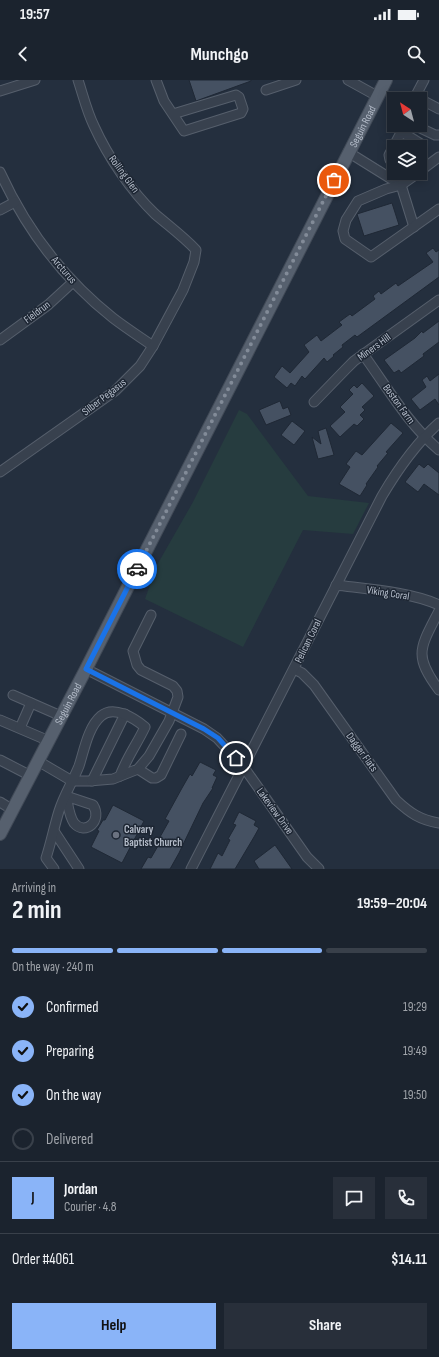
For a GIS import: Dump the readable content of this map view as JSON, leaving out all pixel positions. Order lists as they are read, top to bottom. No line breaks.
{"streets":{"main road":["Seguin Road"],"street":["Rolling Glen","Arcturus","Fieldrun","Miners Hill","Silber Pegasus","Boston Farm","Viking Coral","Pelican Coral","Dagger Flats","Lakeview Drive"]},"crossings":[["Seguin Road","Lakeview Drive"],["Rolling Glen","Silber Pegasus"],["Arcturus","Fieldrun"],["Arcturus","Silber Pegasus"],["Miners Hill","Boston Farm"],["Boston Farm","Pelican Coral"],["Viking Coral","Pelican Coral"],["Pelican Coral","Dagger Flats"],["Pelican Coral","Lakeview Drive"]],"places":["Calvary Baptist Church"],"north":"top left","page":{"status":"19:57","header":"Munchgo","heading":["2 min","Arriving in","19:59–20:04"],"panel":["Jordan","Courier · 4.8","Order #4061","$14.11"],"bar":"On the way · 240 m","list":[["Confirmed","19:29"],["Preparing","19:49"],["On the way","19:50"],"Delivered"],"round":"J","buttons":["Help","Share"]}}
